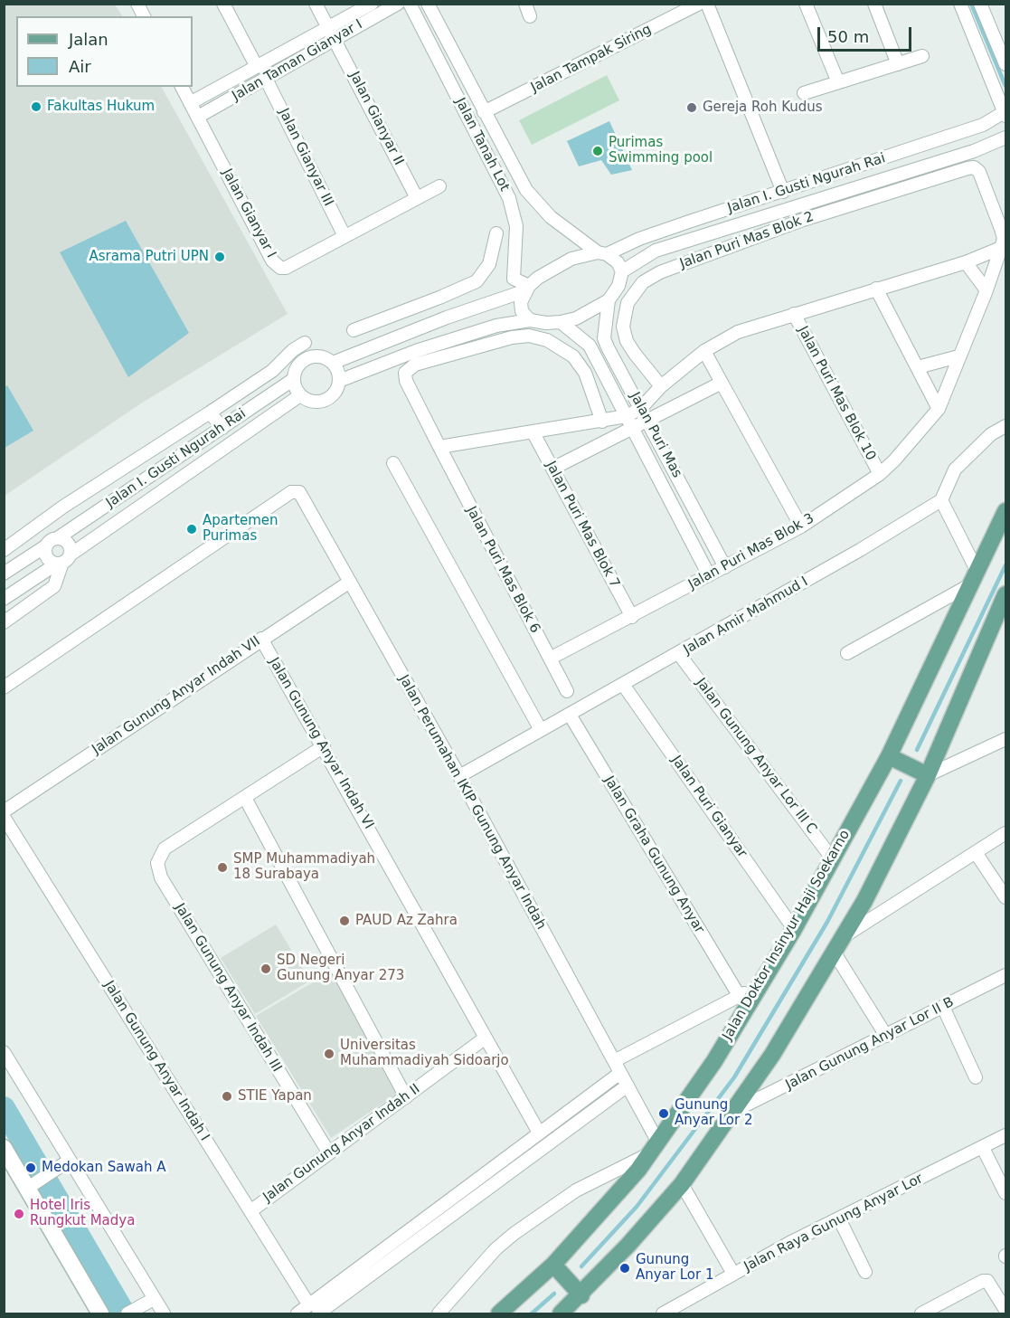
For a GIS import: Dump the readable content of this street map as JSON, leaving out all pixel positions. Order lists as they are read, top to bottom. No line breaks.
{"streets":{"main road":["Jalan Doktor Insinyur Haji Soekarno"],"street":["Jalan Tampak Siring","Jalan Taman Gianyar I","Jalan Gianyar II","Jalan Tanah Lot","Jalan Gianyar III","Jalan I. Gusti Ngurah Rai","Jalan Gianyar I","Jalan Puri Mas Blok 2","Jalan Puri Mas Blok 10","Jalan Puri Mas","Jalan Puri Mas Blok 7","Jalan Puri Mas Blok 3","Jalan Puri Mas Blok 6","Jalan Amir Mahmud I","Jalan Gunung Anyar Indah VII","Jalan Gunung Anyar Indah VI","Jalan Gunung Anyar Lor III C","Jalan Perumahan IKIP Gunung Anyar Indah","Jalan Puri Gianyar","Jalan Graha Gunung Anyar","Jalan Gunung Anyar Indah III","Jalan Gunung Anyar Lor II B","Jalan Gunung Anyar Indah I","Jalan Gunung Anyar Indah II","Jalan Raya Gunung Anyar Lor"]},"crossings":[["Jalan Tampak Siring","Jalan Tanah Lot"],["Jalan Taman Gianyar I","Jalan Gianyar II"],["Jalan Taman Gianyar I","Jalan Gianyar III"],["Jalan Taman Gianyar I","Jalan Gianyar I"],["Jalan Gianyar II","Jalan Gianyar I"],["Jalan Tanah Lot","Jalan I. Gusti Ngurah Rai"],["Jalan Gianyar III","Jalan Gianyar I"],["Jalan Puri Mas Blok 2","Jalan Puri Mas Blok 3"],["Jalan Puri Mas Blok 10","Jalan Puri Mas Blok 3"],["Jalan Puri Mas","Jalan Puri Mas Blok 3"],["Jalan Puri Mas Blok 7","Jalan Puri Mas Blok 3"],["Jalan Puri Mas Blok 3","Jalan Puri Mas Blok 6"],["Jalan Amir Mahmud I","Jalan Gunung Anyar Lor III C"],["Jalan Amir Mahmud I","Jalan Perumahan IKIP Gunung Anyar Indah"],["Jalan Amir Mahmud I","Jalan Puri Gianyar"],["Jalan Amir Mahmud I","Jalan Graha Gunung Anyar"],["Jalan Gunung Anyar Indah VII","Jalan Gunung Anyar Indah VI"],["Jalan Gunung Anyar Indah VII","Jalan Perumahan IKIP Gunung Anyar Indah"],["Jalan Gunung Anyar Indah VI","Jalan Gunung Anyar Indah II"],["Jalan Gunung Anyar Lor III C","Jalan Doktor Insinyur Haji Soekarno"],["Jalan Perumahan IKIP Gunung Anyar Indah","Jalan Doktor Insinyur Haji Soekarno"],["Jalan Puri Gianyar","Jalan Doktor Insinyur Haji Soekarno"],["Jalan Gunung Anyar Indah III","Jalan Gunung Anyar Indah II"],["Jalan Gunung Anyar Indah I","Jalan Gunung Anyar Indah II"]],"places":["Fakultas Hukum","Gereja Roh Kudus","Purimas Swimming pool","Asrama Putri UPN","Apartemen Purimas","SMP Muhammadiyah 18 Surabaya","PAUD Az Zahra","SD Negeri Gunung Anyar 273","Universitas Muhammadiyah Sidoarjo","STIE Yapan","Gunung Anyar Lor 2","Medokan Sawah A","Hotel Iris Rungkut Madya","Gunung Anyar Lor 1"],"legend":["Jalan","Air"],"scale_bar":"50 m"}
